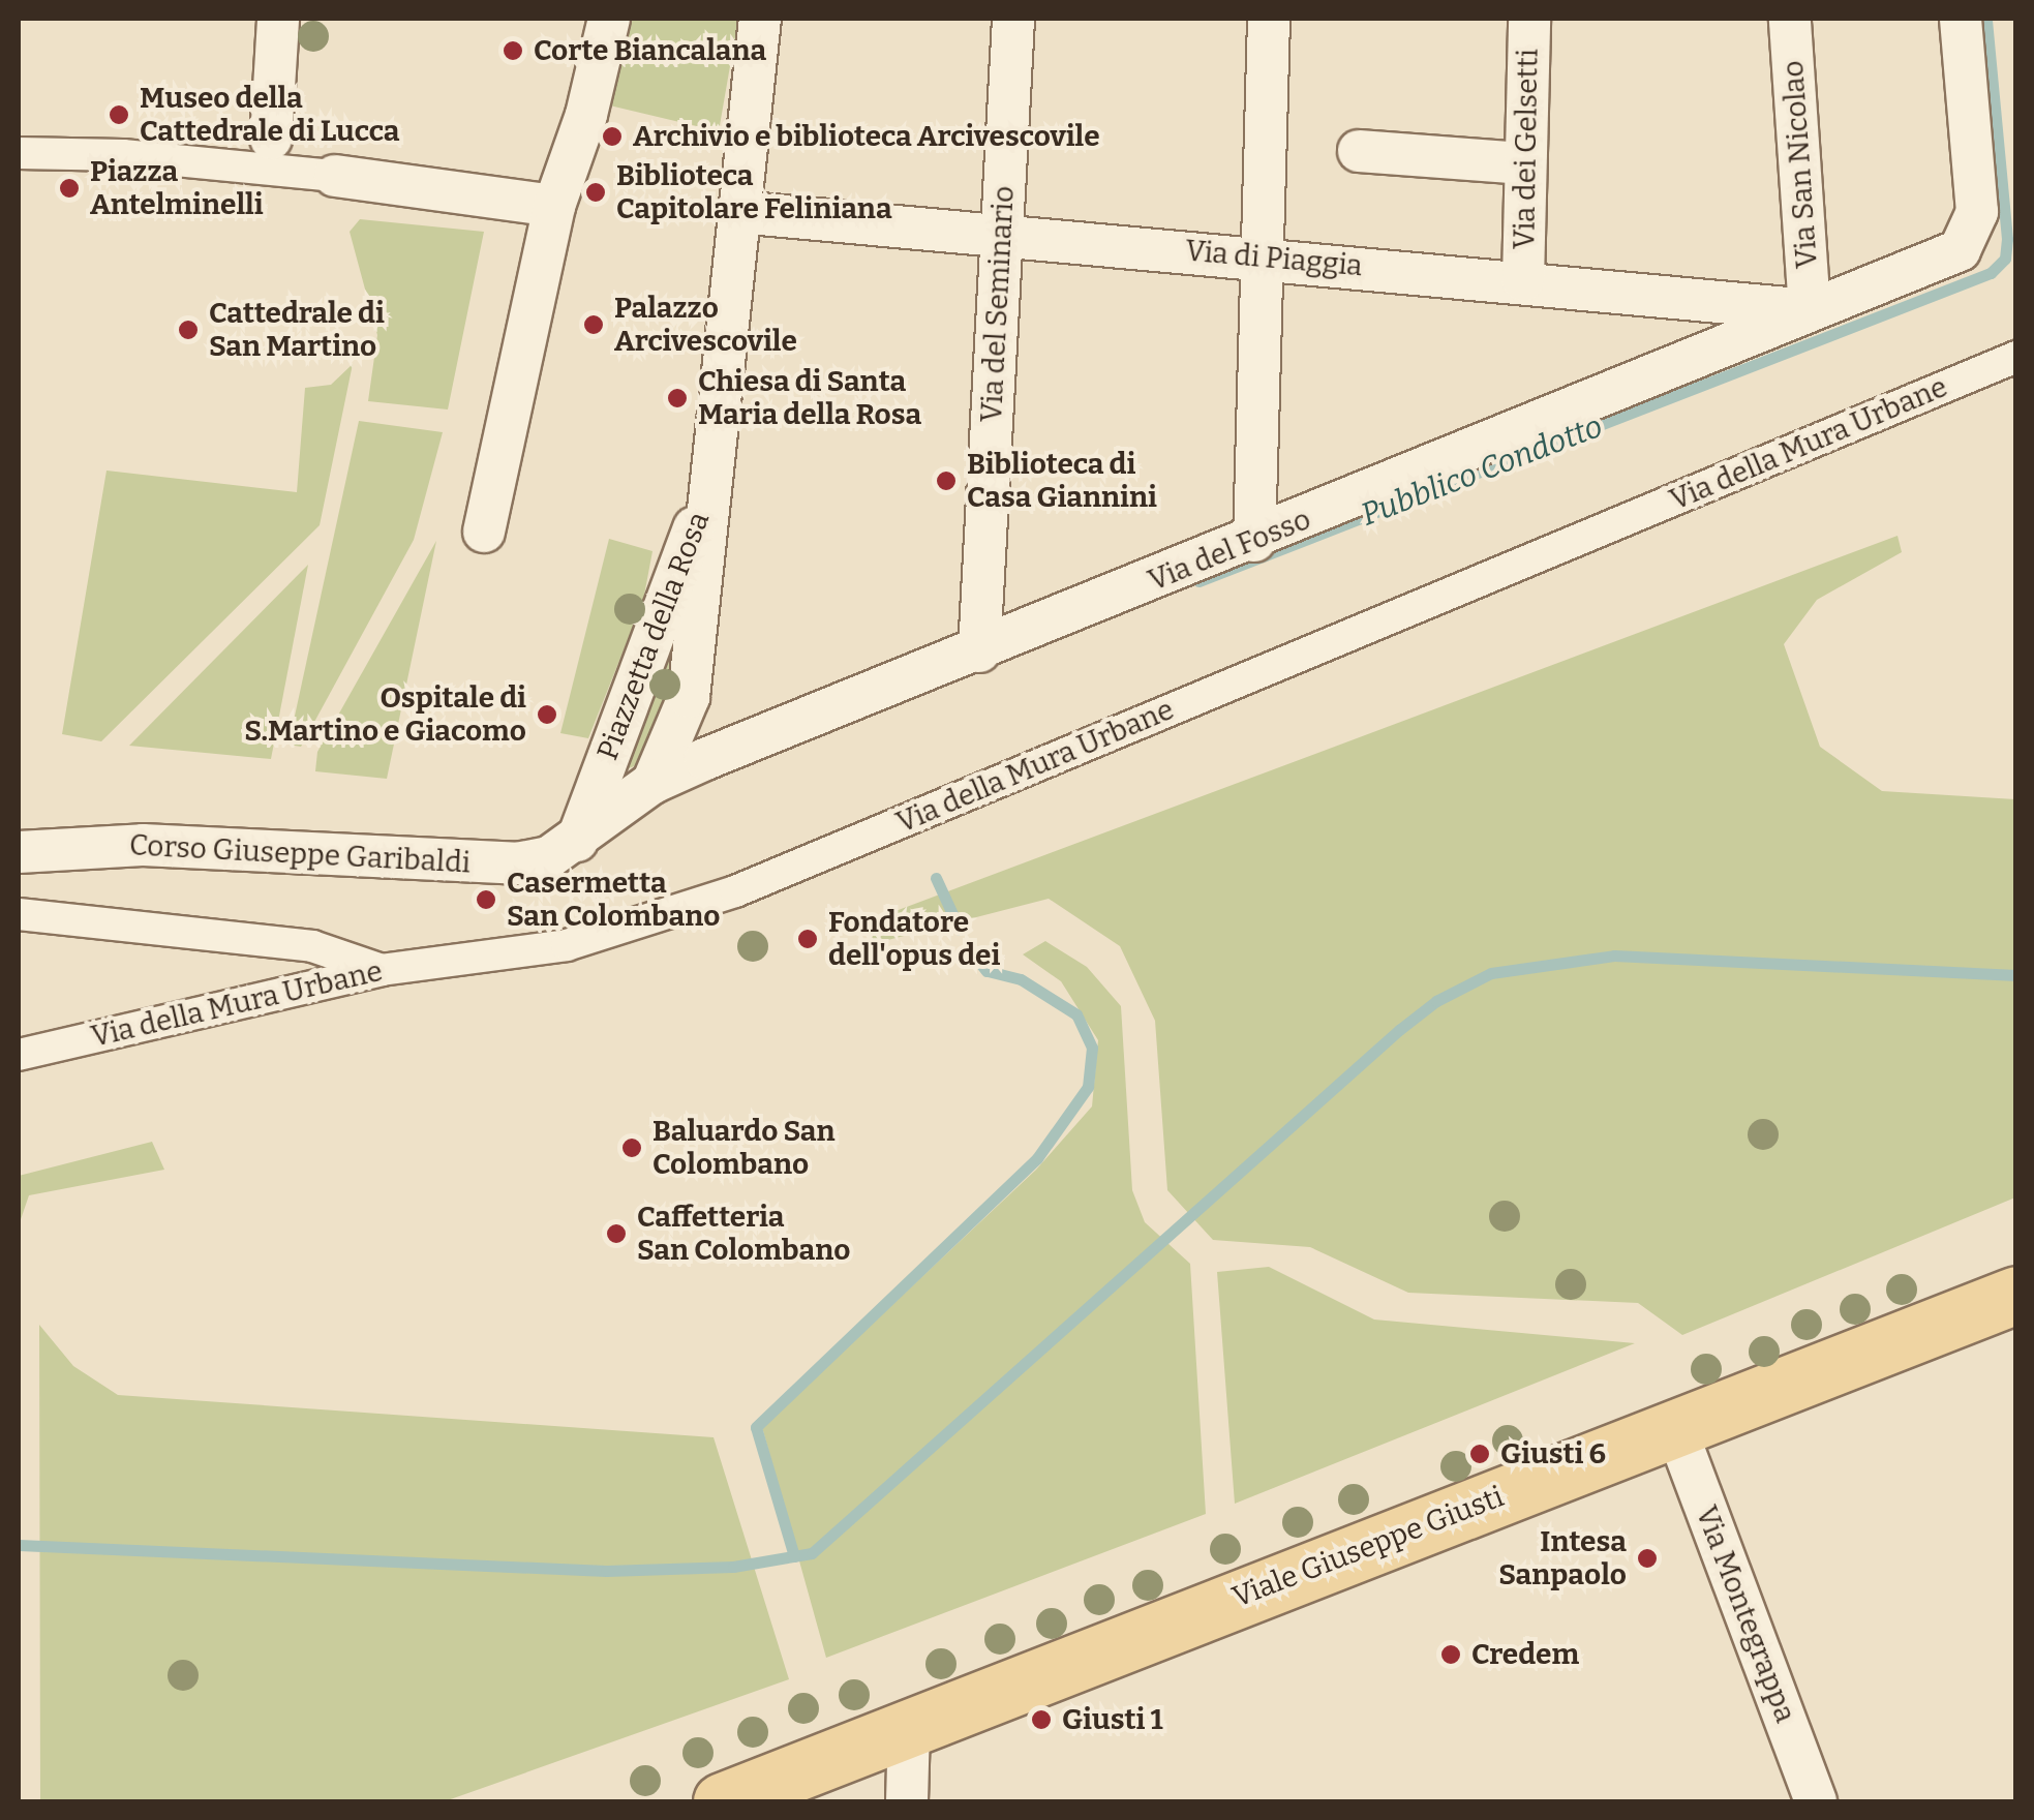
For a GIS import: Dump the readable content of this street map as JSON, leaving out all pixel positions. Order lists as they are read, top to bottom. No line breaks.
{"streets":{"main road":["Viale Giuseppe Giusti"],"street":["Via dei Gelsetti","Via San Nicolao","Via di Piaggia","Via del Seminario","Via della Mura Urbane","Via del Fosso","Piazzetta della Rosa","Corso Giuseppe Garibaldi","Via Montegrappa"]},"crossings":[["Via dei Gelsetti","Via di Piaggia"],["Via San Nicolao","Via di Piaggia"],["Via San Nicolao","Via del Fosso"],["Via di Piaggia","Via del Seminario"],["Via di Piaggia","Via del Fosso"],["Via del Seminario","Via del Fosso"],["Via del Fosso","Piazzetta della Rosa"],["Via del Fosso","Corso Giuseppe Garibaldi"],["Piazzetta della Rosa","Corso Giuseppe Garibaldi"],["Viale Giuseppe Giusti","Via Montegrappa"]],"water":["Pubblico Condotto"],"places":["Corte Biancalana","Museo della Cattedrale di Lucca","Archivio e biblioteca Arcivescovile","Piazza Antelminelli","Biblioteca Capitolare Feliniana","Palazzo Arcivescovile","Cattedrale di San Martino","Chiesa di Santa Maria della Rosa","Biblioteca di Casa Giannini","Ospitale di S.Martino e Giacomo","Casermetta San Colombano","Fondatore dell'opus dei","Baluardo San Colombano","Caffetteria San Colombano","Giusti 6","Intesa Sanpaolo","Credem","Giusti 1"]}
